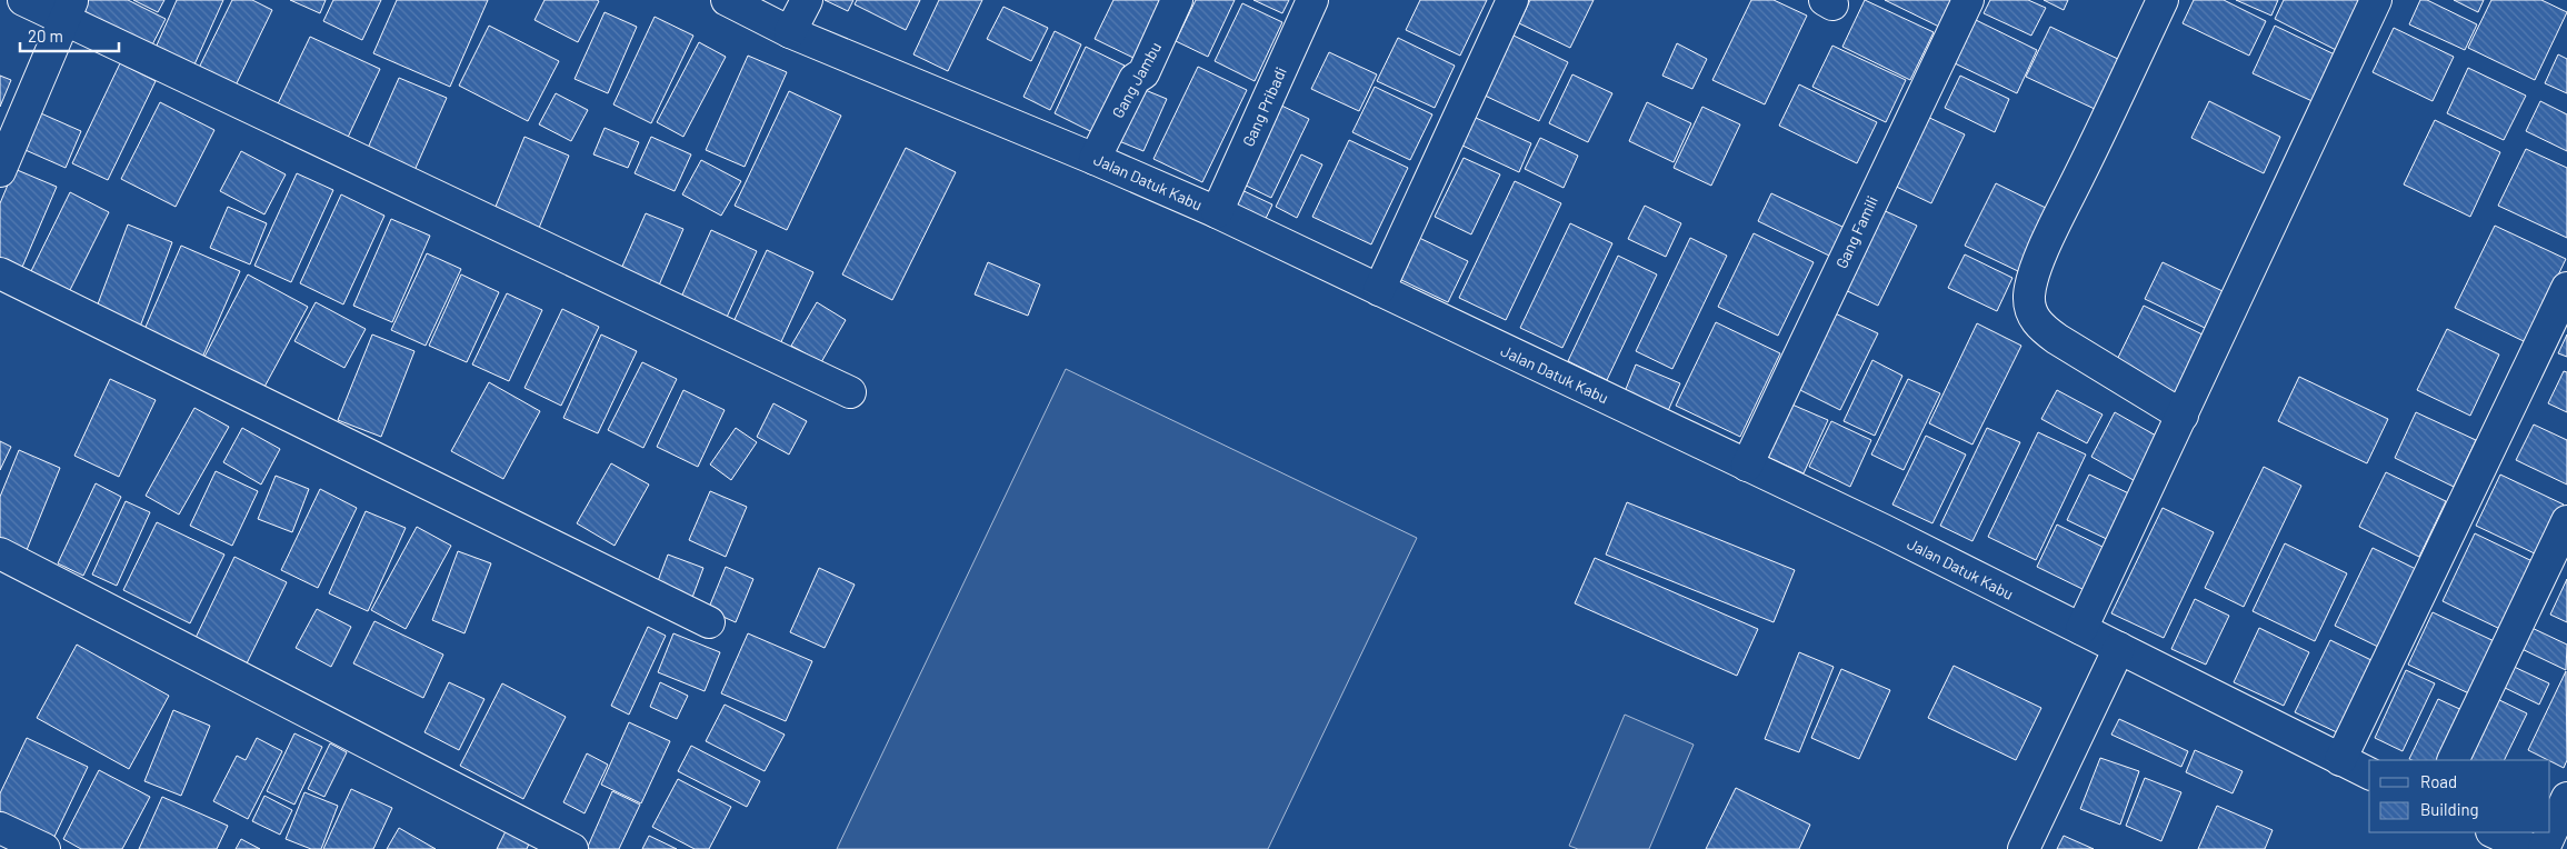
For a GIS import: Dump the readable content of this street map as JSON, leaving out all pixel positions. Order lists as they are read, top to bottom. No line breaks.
{"streets":{"street":["Gang Jambu","Gang Pribadi","Jalan Datuk Kabu","Gang Famili"]},"crossings":[["Gang Jambu","Jalan Datuk Kabu"],["Gang Pribadi","Jalan Datuk Kabu"],["Jalan Datuk Kabu","Gang Famili"]],"legend":["Road","Building"],"scale_bar":"20 m"}
